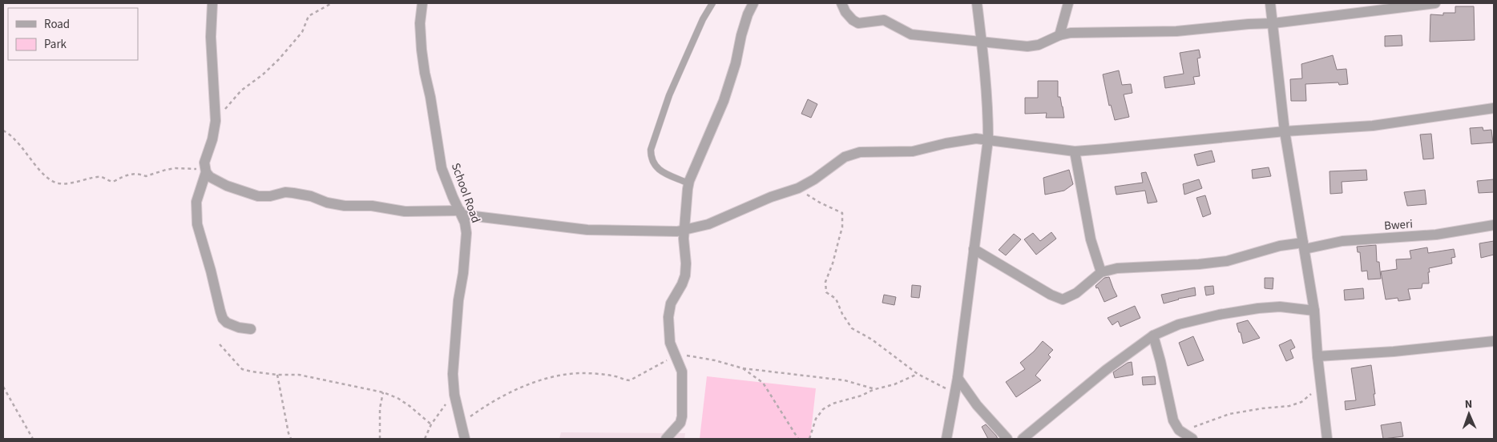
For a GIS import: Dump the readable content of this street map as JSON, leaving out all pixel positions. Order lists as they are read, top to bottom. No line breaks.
{"streets":{"street":["School Road","Bweri"]},"legend":["Road","Park"],"north":"top"}
